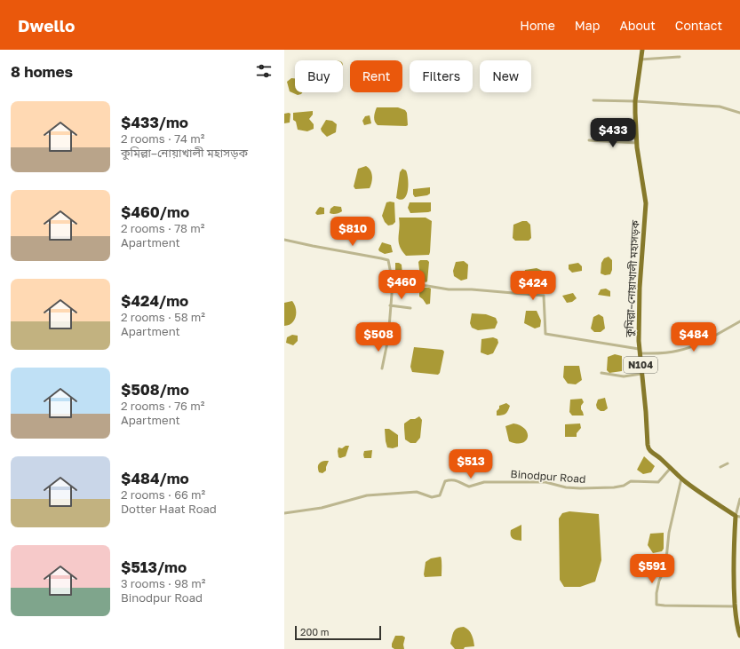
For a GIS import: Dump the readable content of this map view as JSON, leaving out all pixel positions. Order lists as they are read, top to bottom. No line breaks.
{"streets":{"highway":["কুমিল্লা–নোয়াখালী মহাসড়ক","N104"],"street":["Binodpur Road"]},"crossings":[["কুমিল্লা–নোয়াখালী মহাসড়ক","Binodpur Road"]],"scale_bar":"200 m","page":{"header":"Dwello","nav":["Home","Map","About","Contact"],"heading":"8 homes","chip":["Buy","Rent","Filters","New"],"list":[{"name":"$433/mo","note":"2 rooms · 74 m² · কুমিল্লা–নোয়াখালী মহাসড়ক"},{"name":"$460/mo","note":"2 rooms · 78 m² · Apartment"},{"name":"$424/mo","note":"2 rooms · 58 m² · Apartment"},{"name":"$508/mo","note":"2 rooms · 76 m² · Apartment"},{"name":"$484/mo","note":"2 rooms · 66 m² · Dotter Haat Road"},{"name":"$513/mo","note":"3 rooms · 98 m² · Binodpur Road"}],"price":["$433","$810","$460","$424","$508","$484","$513","$591"],"scale":"200 m"}}
